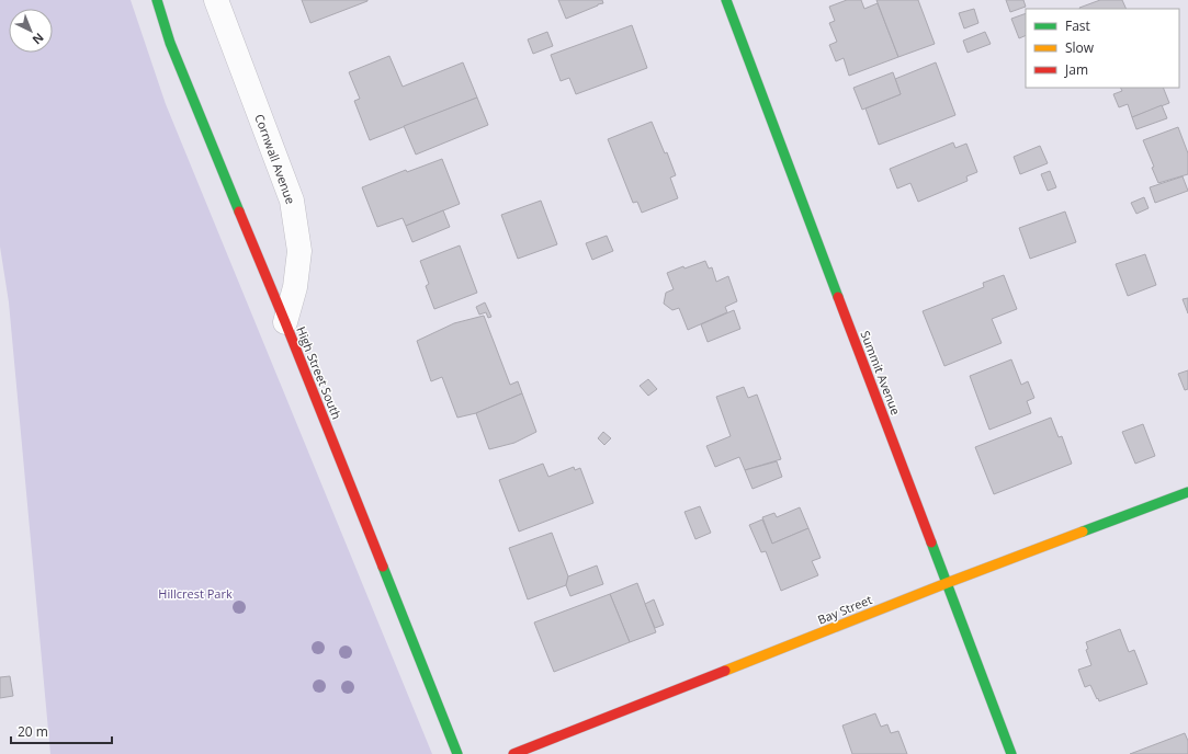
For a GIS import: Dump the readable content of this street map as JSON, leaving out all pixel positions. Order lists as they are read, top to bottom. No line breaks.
{"streets":{"street":["Cornwall Avenue","High Street South","Summit Avenue","Bay Street"]},"crossings":[["Cornwall Avenue","High Street South"],["Summit Avenue","Bay Street"]],"parks":["Hillcrest Park"],"legend":["Fast","Slow","Jam"],"scale_bar":"20 m","north":"bottom right"}
